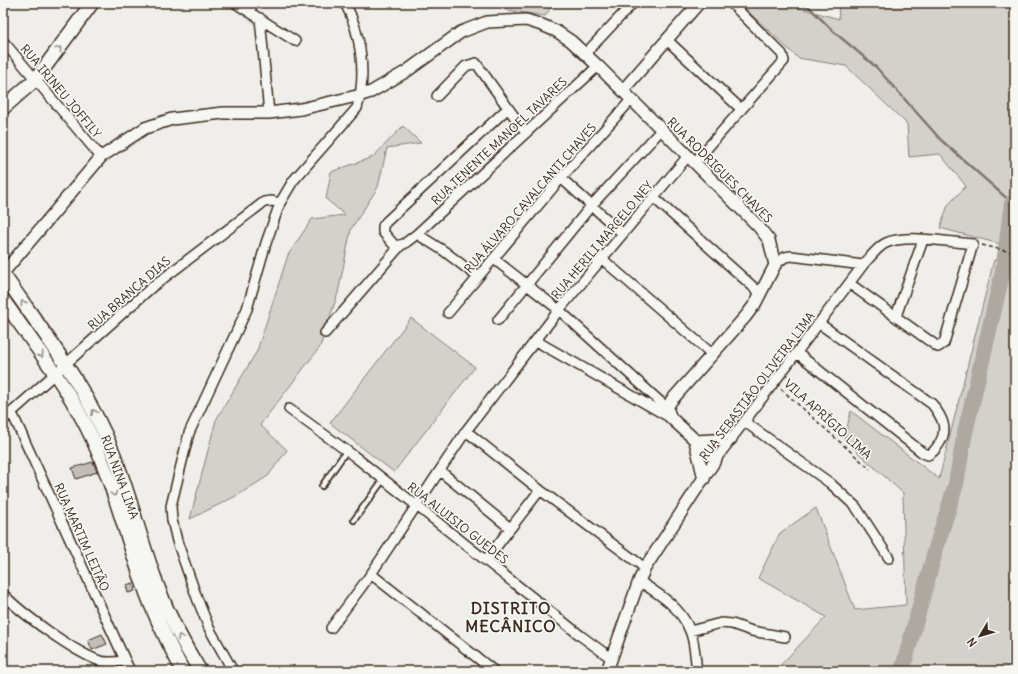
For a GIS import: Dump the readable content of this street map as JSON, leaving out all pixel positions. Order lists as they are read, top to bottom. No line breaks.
{"streets":{"main road":["RUA NINA LIMA"],"street":["RUA IRINEU JOFFILY","RUA TENENTE MANOEL TAVARES","RUA RODRIGUES CHAVES","RUA ÁLVARO CAVALCANTI CHAVES","RUA HERILI MARCELO NEY","RUA BRANCA DIAS","RUA SEBASTIÃO OLIVEIRA LIMA","RUA ALUISIO GUEDES","RUA MARTIM LEITÃO"],"path":["VILA APRÍGIO LIMA"]},"crossings":[["RUA IRINEU JOFFILY","RUA RODRIGUES CHAVES"],["RUA TENENTE MANOEL TAVARES","RUA RODRIGUES CHAVES"],["RUA RODRIGUES CHAVES","RUA ÁLVARO CAVALCANTI CHAVES"],["RUA RODRIGUES CHAVES","RUA HERILI MARCELO NEY"],["RUA RODRIGUES CHAVES","RUA NINA LIMA"],["RUA HERILI MARCELO NEY","RUA ALUISIO GUEDES"],["RUA BRANCA DIAS","RUA NINA LIMA"],["RUA BRANCA DIAS","RUA MARTIM LEITÃO"],["RUA SEBASTIÃO OLIVEIRA LIMA","VILA APRÍGIO LIMA"],["RUA SEBASTIÃO OLIVEIRA LIMA","RUA ALUISIO GUEDES"]],"districts":["DISTRITO MECÂNICO"],"north":"bottom left"}
